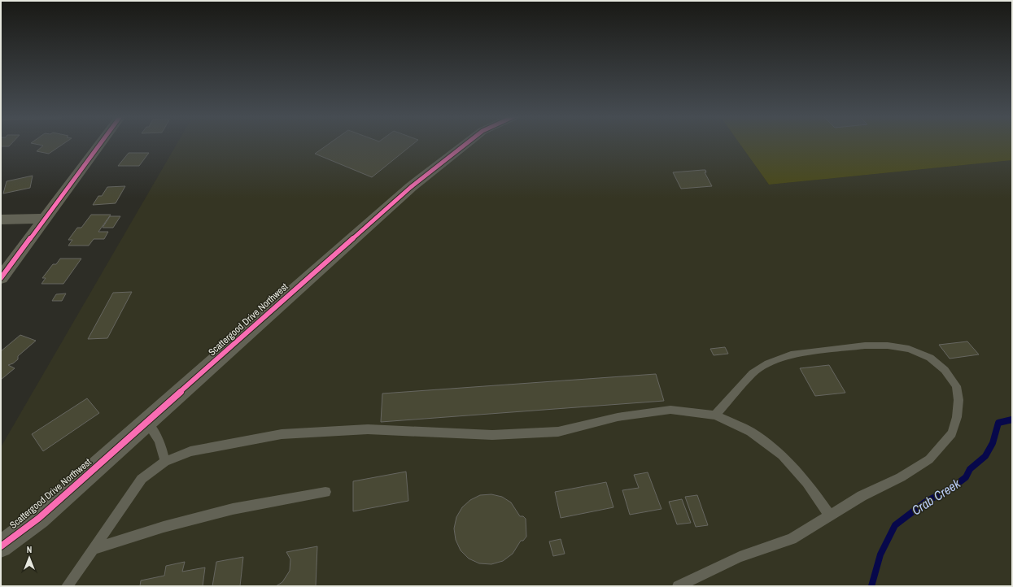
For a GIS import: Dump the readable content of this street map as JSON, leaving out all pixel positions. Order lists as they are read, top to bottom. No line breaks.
{"streets":{"street":["Scattergood Drive Northwest"]},"water":["Crab Creek"],"north":"top"}
